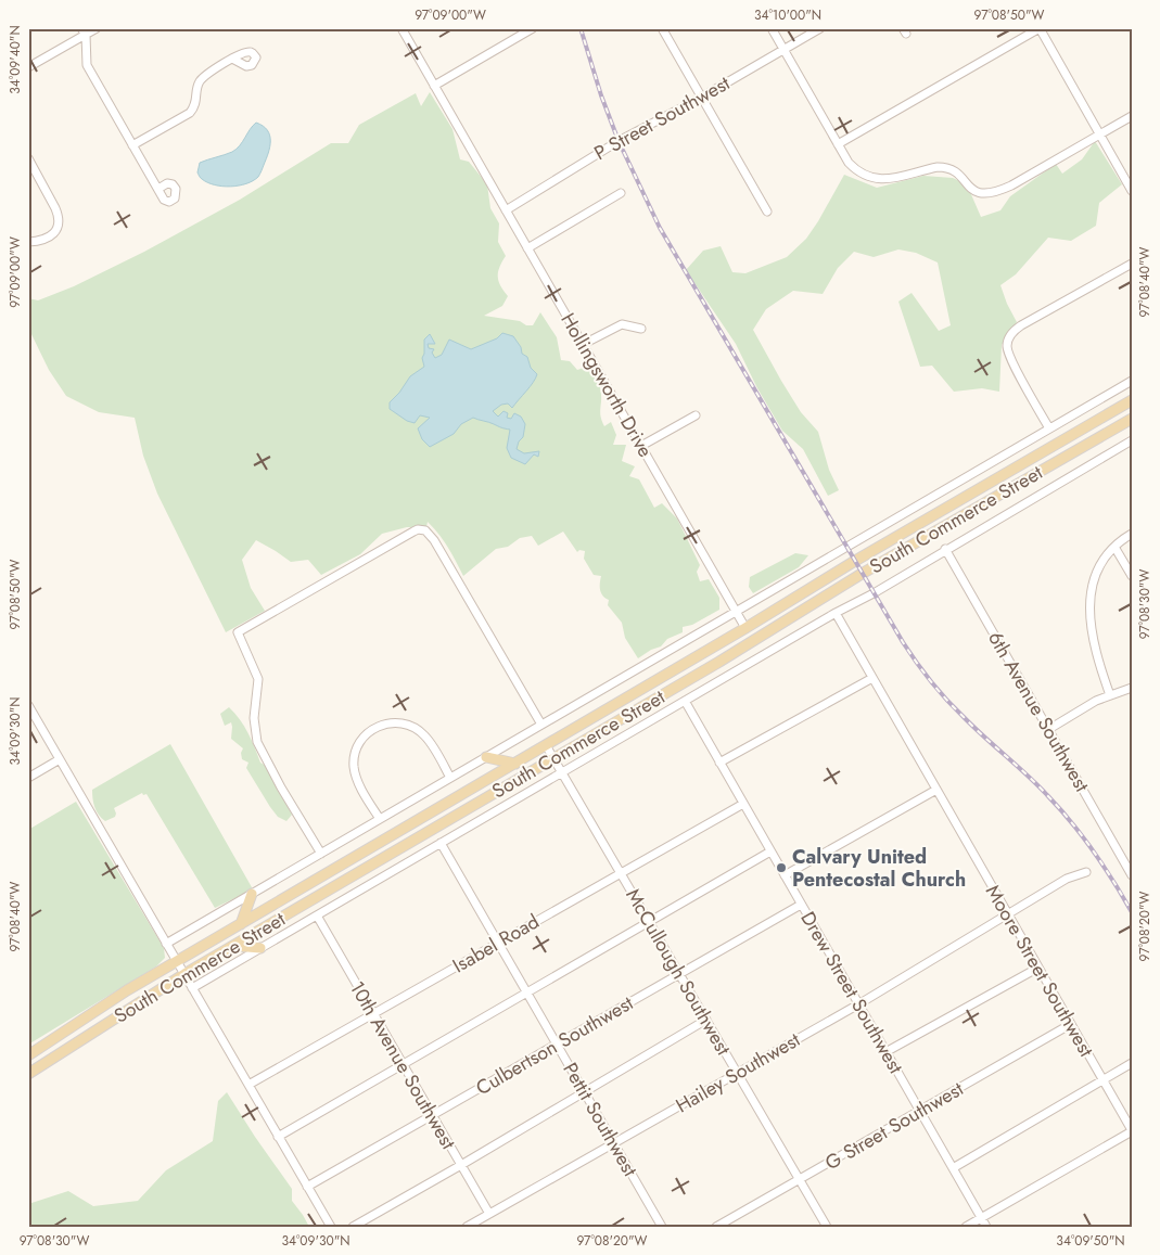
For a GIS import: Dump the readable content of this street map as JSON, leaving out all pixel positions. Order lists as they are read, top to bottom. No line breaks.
{"streets":{"main road":["South Commerce Street"],"street":["P Street Southwest","Hollingsworth Drive","6th Avenue Southwest","Isabel Road","Moore Street Southwest","McCullough Southwest","Drew Street Southwest","Culbertson Southwest","10th Avenue Southwest","Hailey Southwest","Pettit Southwest","G Street Southwest"]},"crossings":[["P Street Southwest","Hollingsworth Drive"],["Hollingsworth Drive","South Commerce Street"],["South Commerce Street","McCullough Southwest"],["Isabel Road","McCullough Southwest"],["Isabel Road","Drew Street Southwest"],["Isabel Road","10th Avenue Southwest"],["Isabel Road","Pettit Southwest"],["Moore Street Southwest","Hailey Southwest"],["Moore Street Southwest","G Street Southwest"],["McCullough Southwest","Culbertson Southwest"],["McCullough Southwest","Hailey Southwest"],["McCullough Southwest","G Street Southwest"],["Drew Street Southwest","Culbertson Southwest"],["Drew Street Southwest","Hailey Southwest"],["Drew Street Southwest","G Street Southwest"],["Culbertson Southwest","10th Avenue Southwest"],["Culbertson Southwest","Pettit Southwest"],["10th Avenue Southwest","Hailey Southwest"],["Hailey Southwest","Pettit Southwest"]],"places":["Calvary United Pentecostal Church"],"coordinates":["97°09'00\"W","34°10'00\"N","97°08'50\"W","34°09'40\"N","97°08'40\"W","97°08'30\"W","34°09'30\"N","97°08'20\"W","34°09'50\"N"]}
